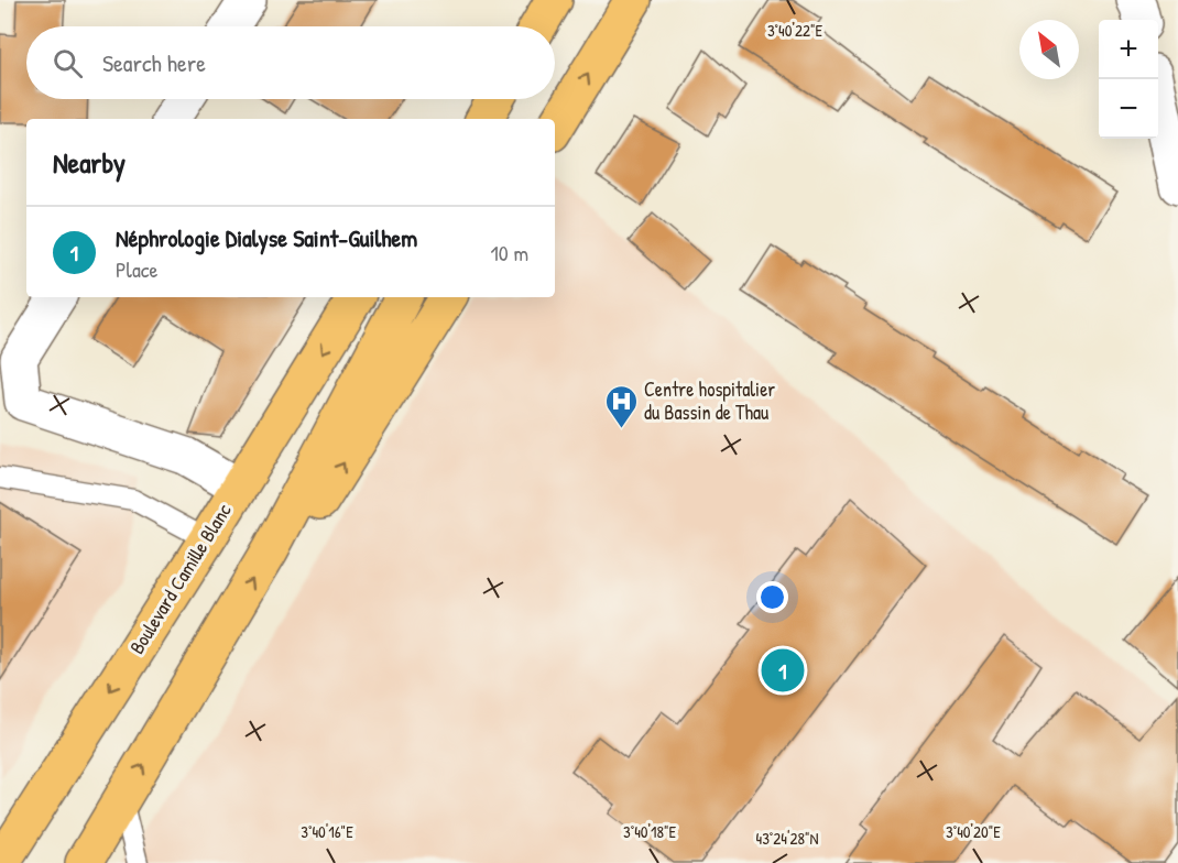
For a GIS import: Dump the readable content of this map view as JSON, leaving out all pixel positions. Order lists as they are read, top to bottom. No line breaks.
{"streets":{"main road":["Boulevard Camille Blanc"]},"places":{"hospital":["Centre hospitalier du Bassin de Thau"]},"north":"top left","page":{"map_buttons":["+","−"],"search":"Search here","heading":"Nearby","list":[{"mark":"1","name":"Néphrologie Dialyse Saint-Guilhem","note":"Place","value":"10 m"}],"pins":"1"},"coordinates":["3°40'22\"E","3°40'16\"E","3°40'18\"E","3°40'20\"E","43°24'28\"N"]}
